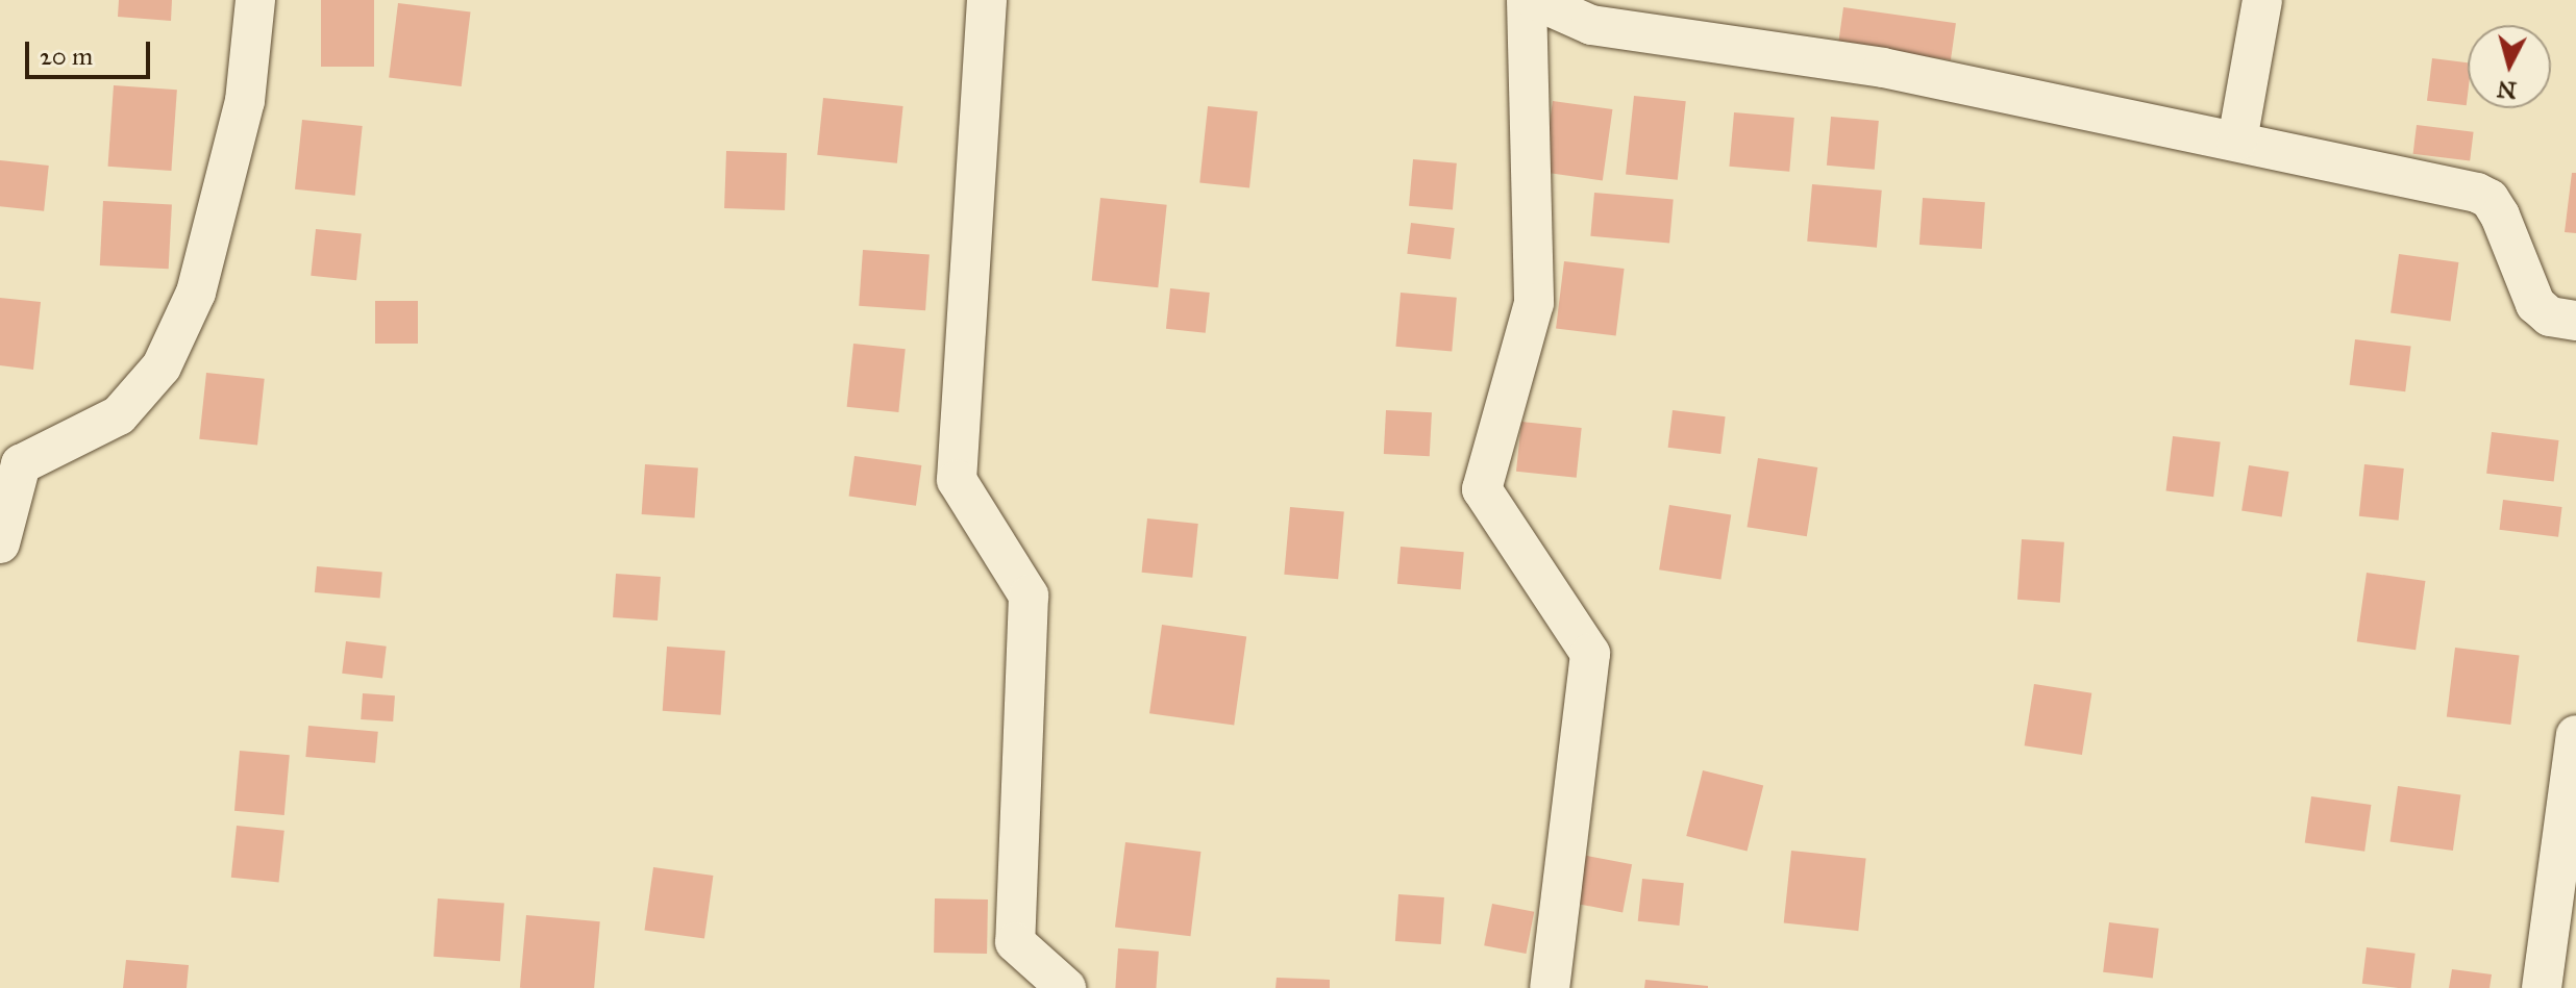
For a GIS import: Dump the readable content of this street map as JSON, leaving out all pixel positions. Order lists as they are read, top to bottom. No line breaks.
{"scale_bar":"20 m","north":"bottom"}
